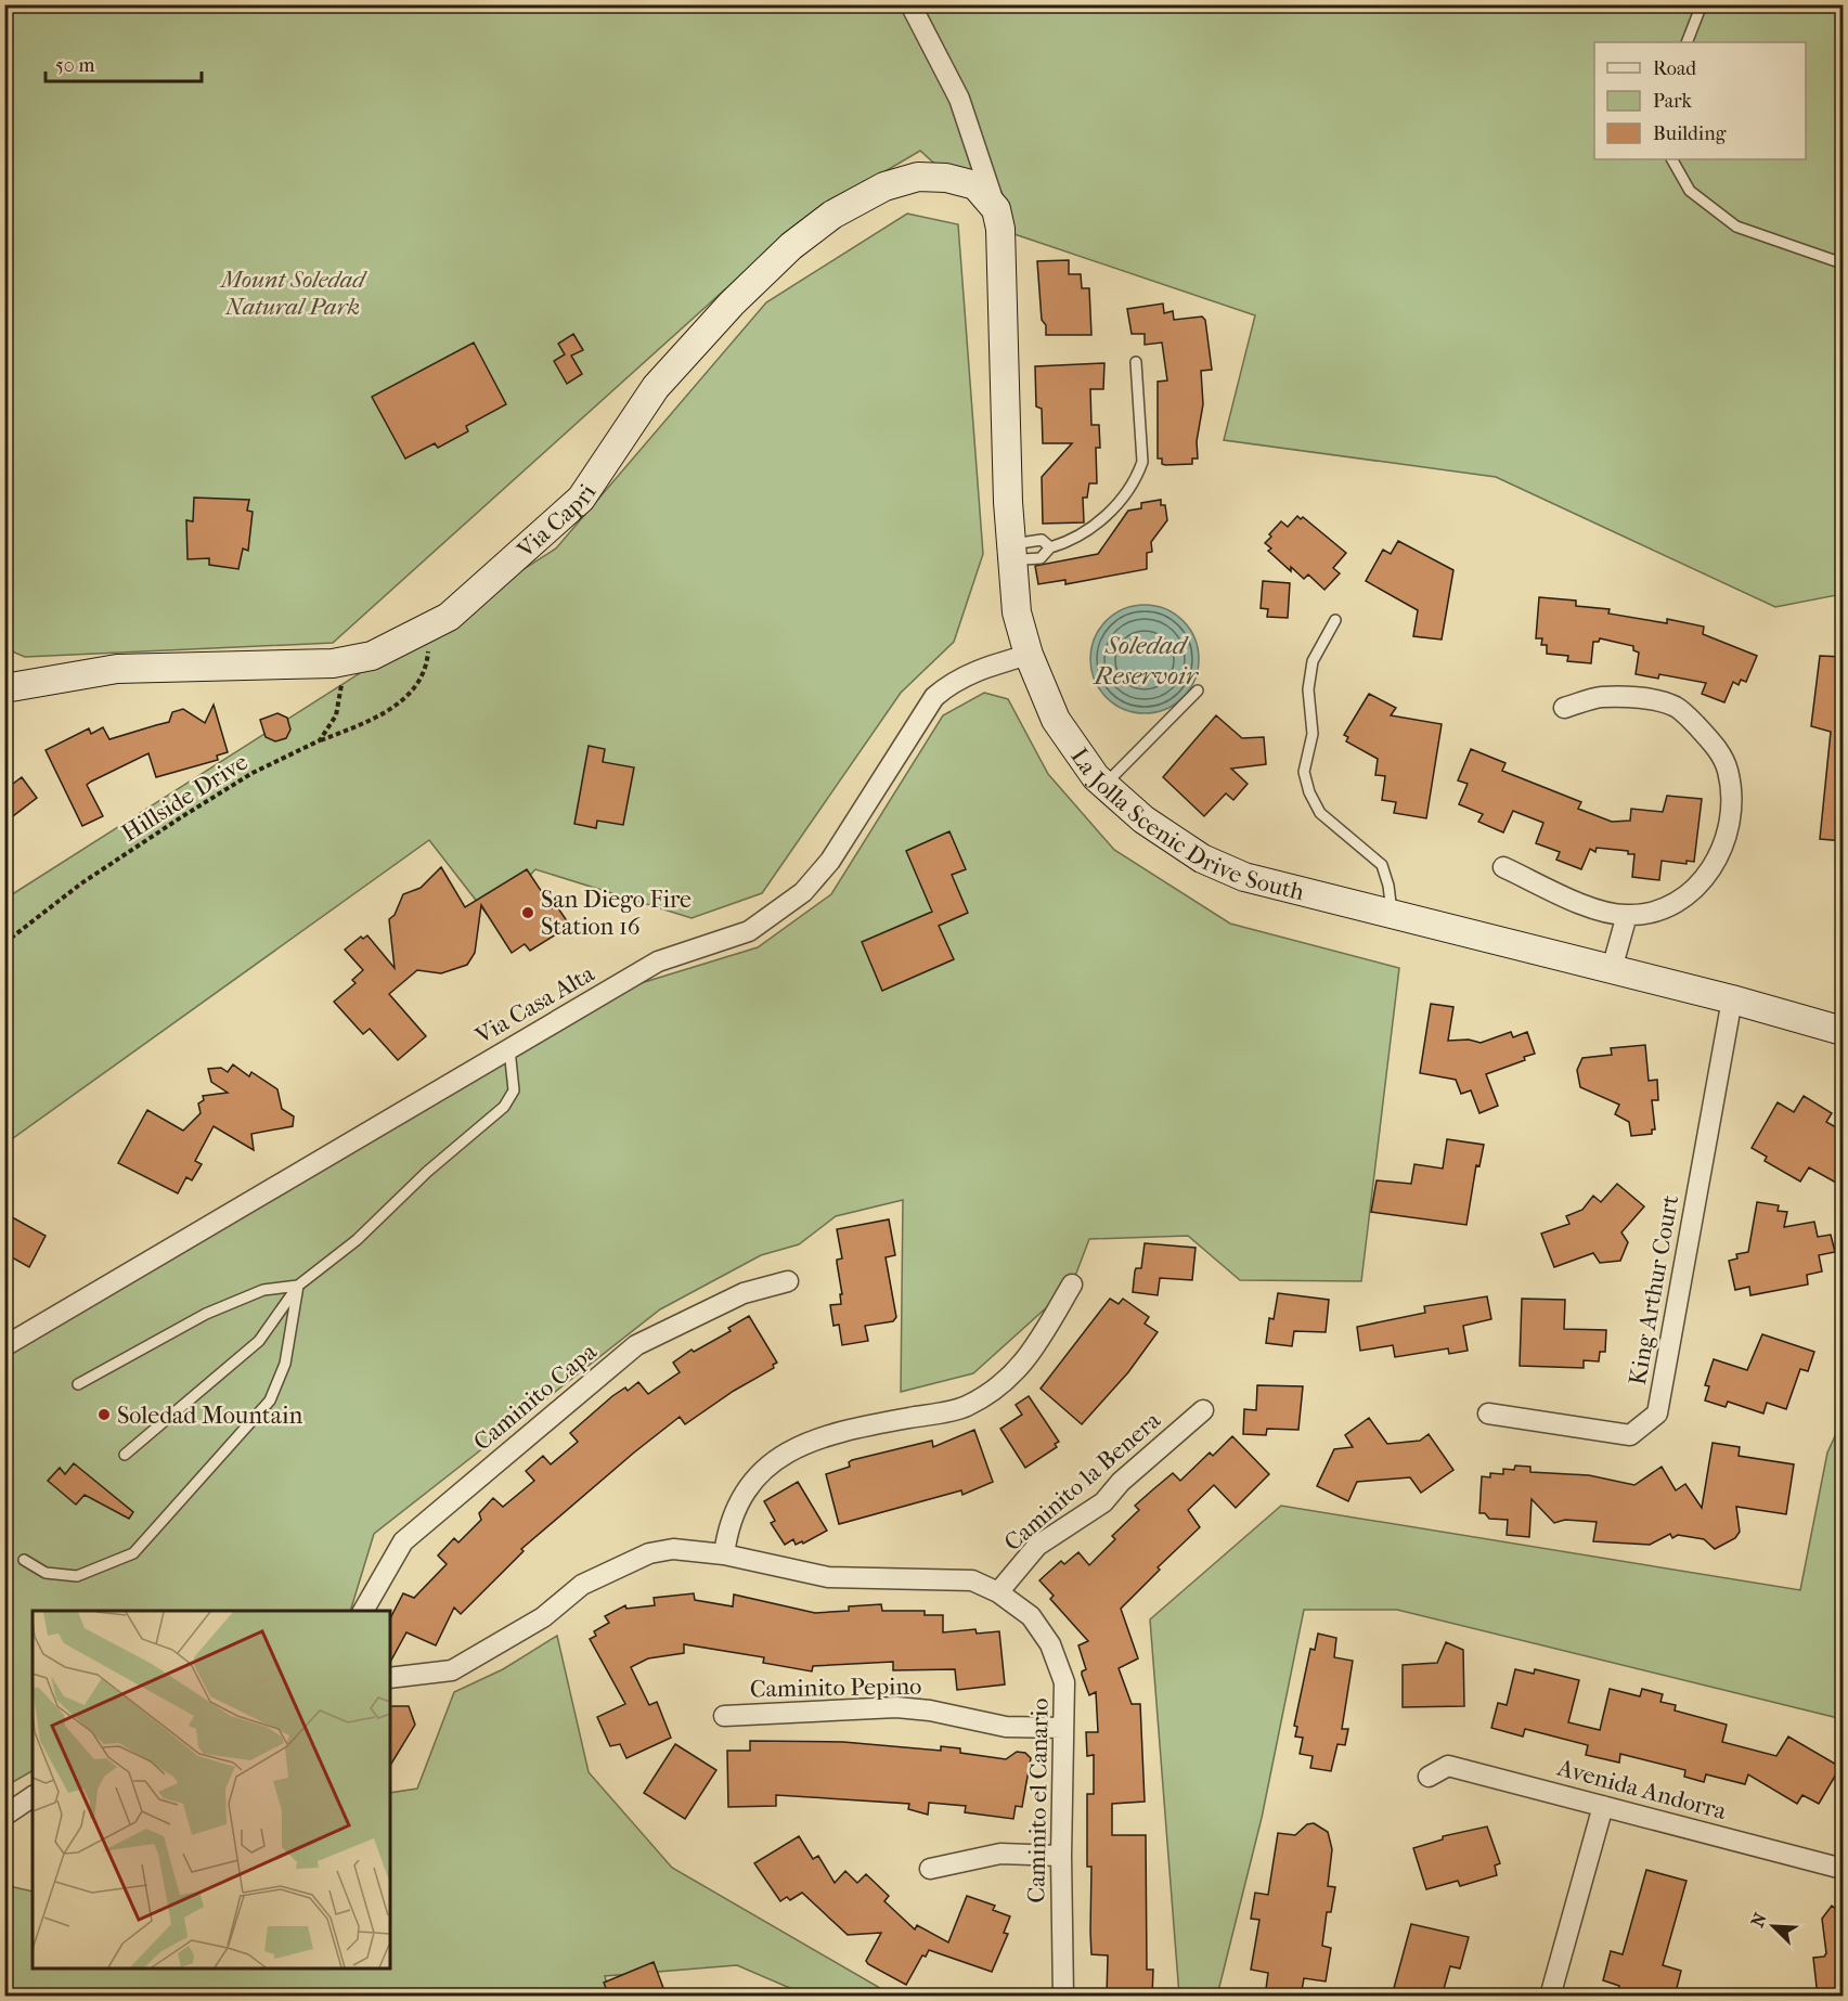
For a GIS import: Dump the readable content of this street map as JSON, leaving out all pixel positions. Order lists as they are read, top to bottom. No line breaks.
{"streets":{"street":["Via Capri","La Jolla Scenic Drive South","Via Casa Alta","King Arthur Court","Caminito Capa","Caminito la Benera","Caminito Pepino","Avenida Andorra","Caminito el Canario"],"path":["Hillside Drive"]},"crossings":[["Via Capri","Hillside Drive"],["Via Capri","La Jolla Scenic Drive South"],["La Jolla Scenic Drive South","Via Casa Alta"],["La Jolla Scenic Drive South","King Arthur Court"],["Caminito la Benera","Caminito el Canario"],["Caminito Pepino","Caminito el Canario"]],"water":["Soledad Reservoir"],"parks":["Mount Soledad Natural Park"],"places":["San Diego Fire Station 16","Soledad Mountain"],"legend":["Road","Park","Building"],"scale_bar":"50 m","north":"top left"}
